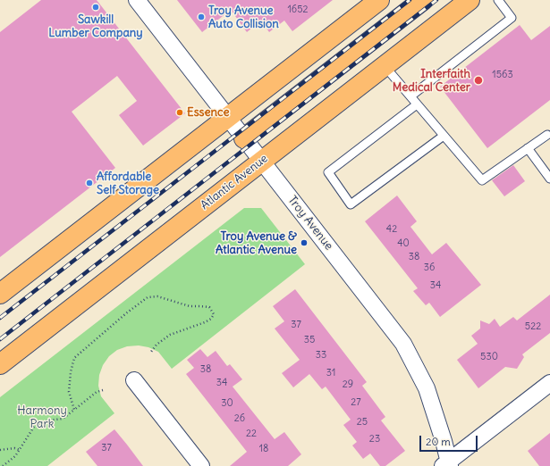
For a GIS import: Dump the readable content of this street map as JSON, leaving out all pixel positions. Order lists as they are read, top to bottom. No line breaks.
{"streets":{"main road":["Atlantic Avenue"],"street":["Troy Avenue"]},"crossings":[["Atlantic Avenue","Troy Avenue"]],"parks":["Harmony Park"],"places":["Sawkill Lumber Company","Troy Avenue Auto Collision","Interfaith Medical Center","Essence","Affordable Self Storage","Troy Avenue & Atlantic Avenue"],"house_numbers":["1652","1563","42","40","38","36","34","37","522","35","33","530","38","31","34","29","27","30","26","25","22","23","37","18"],"scale_bar":"20 m"}
